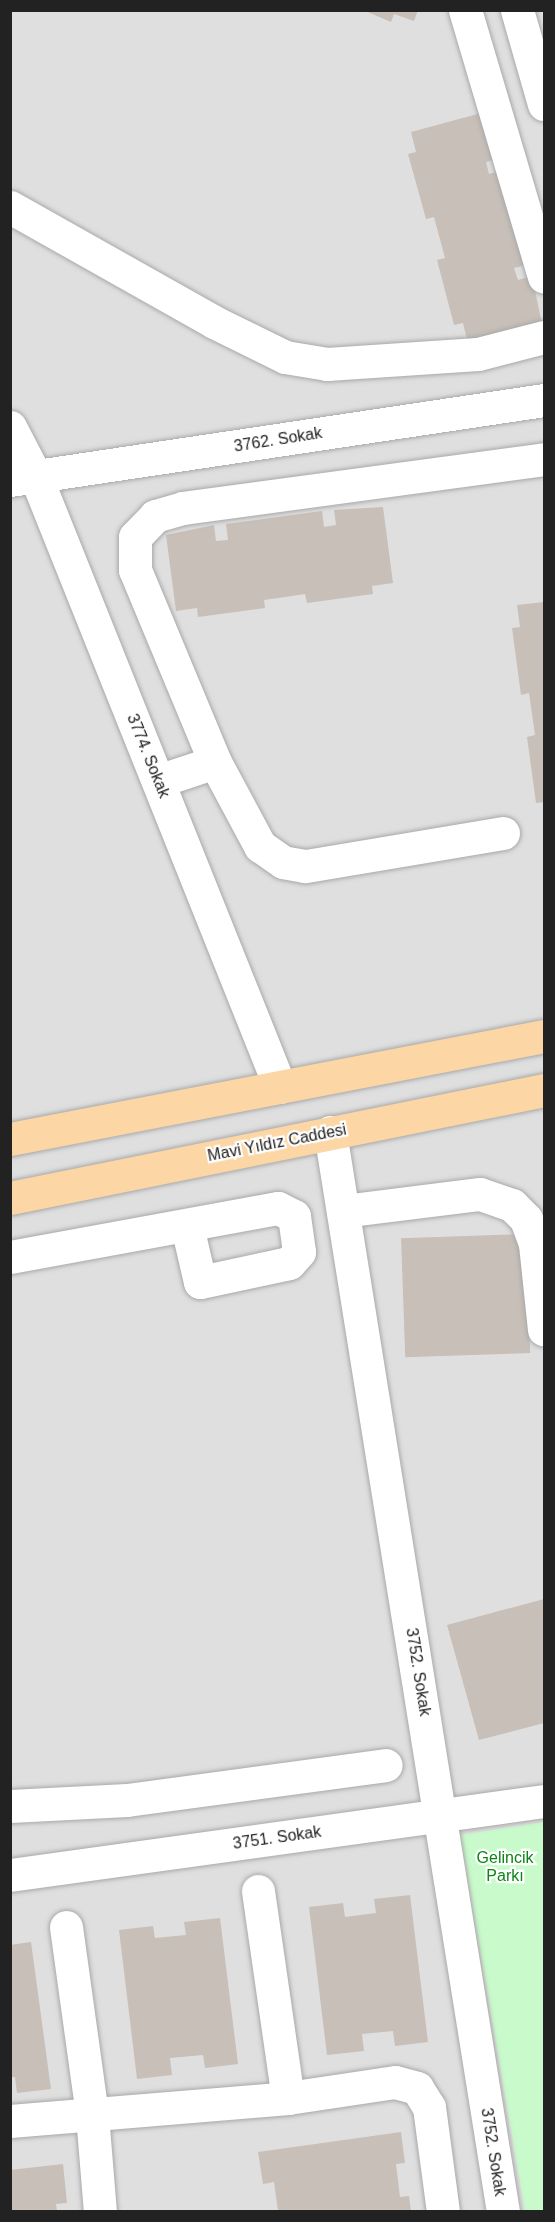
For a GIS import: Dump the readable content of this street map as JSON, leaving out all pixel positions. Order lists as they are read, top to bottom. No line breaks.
{"streets":{"main road":["Mavi Yıldız Caddesi"],"street":["3762. Sokak","3774. Sokak","3752. Sokak","3751. Sokak"]},"crossings":[["3762. Sokak","3774. Sokak"],["Mavi Yıldız Caddesi","3752. Sokak"],["3752. Sokak","3751. Sokak"]],"parks":["Gelincik Parkı"]}
